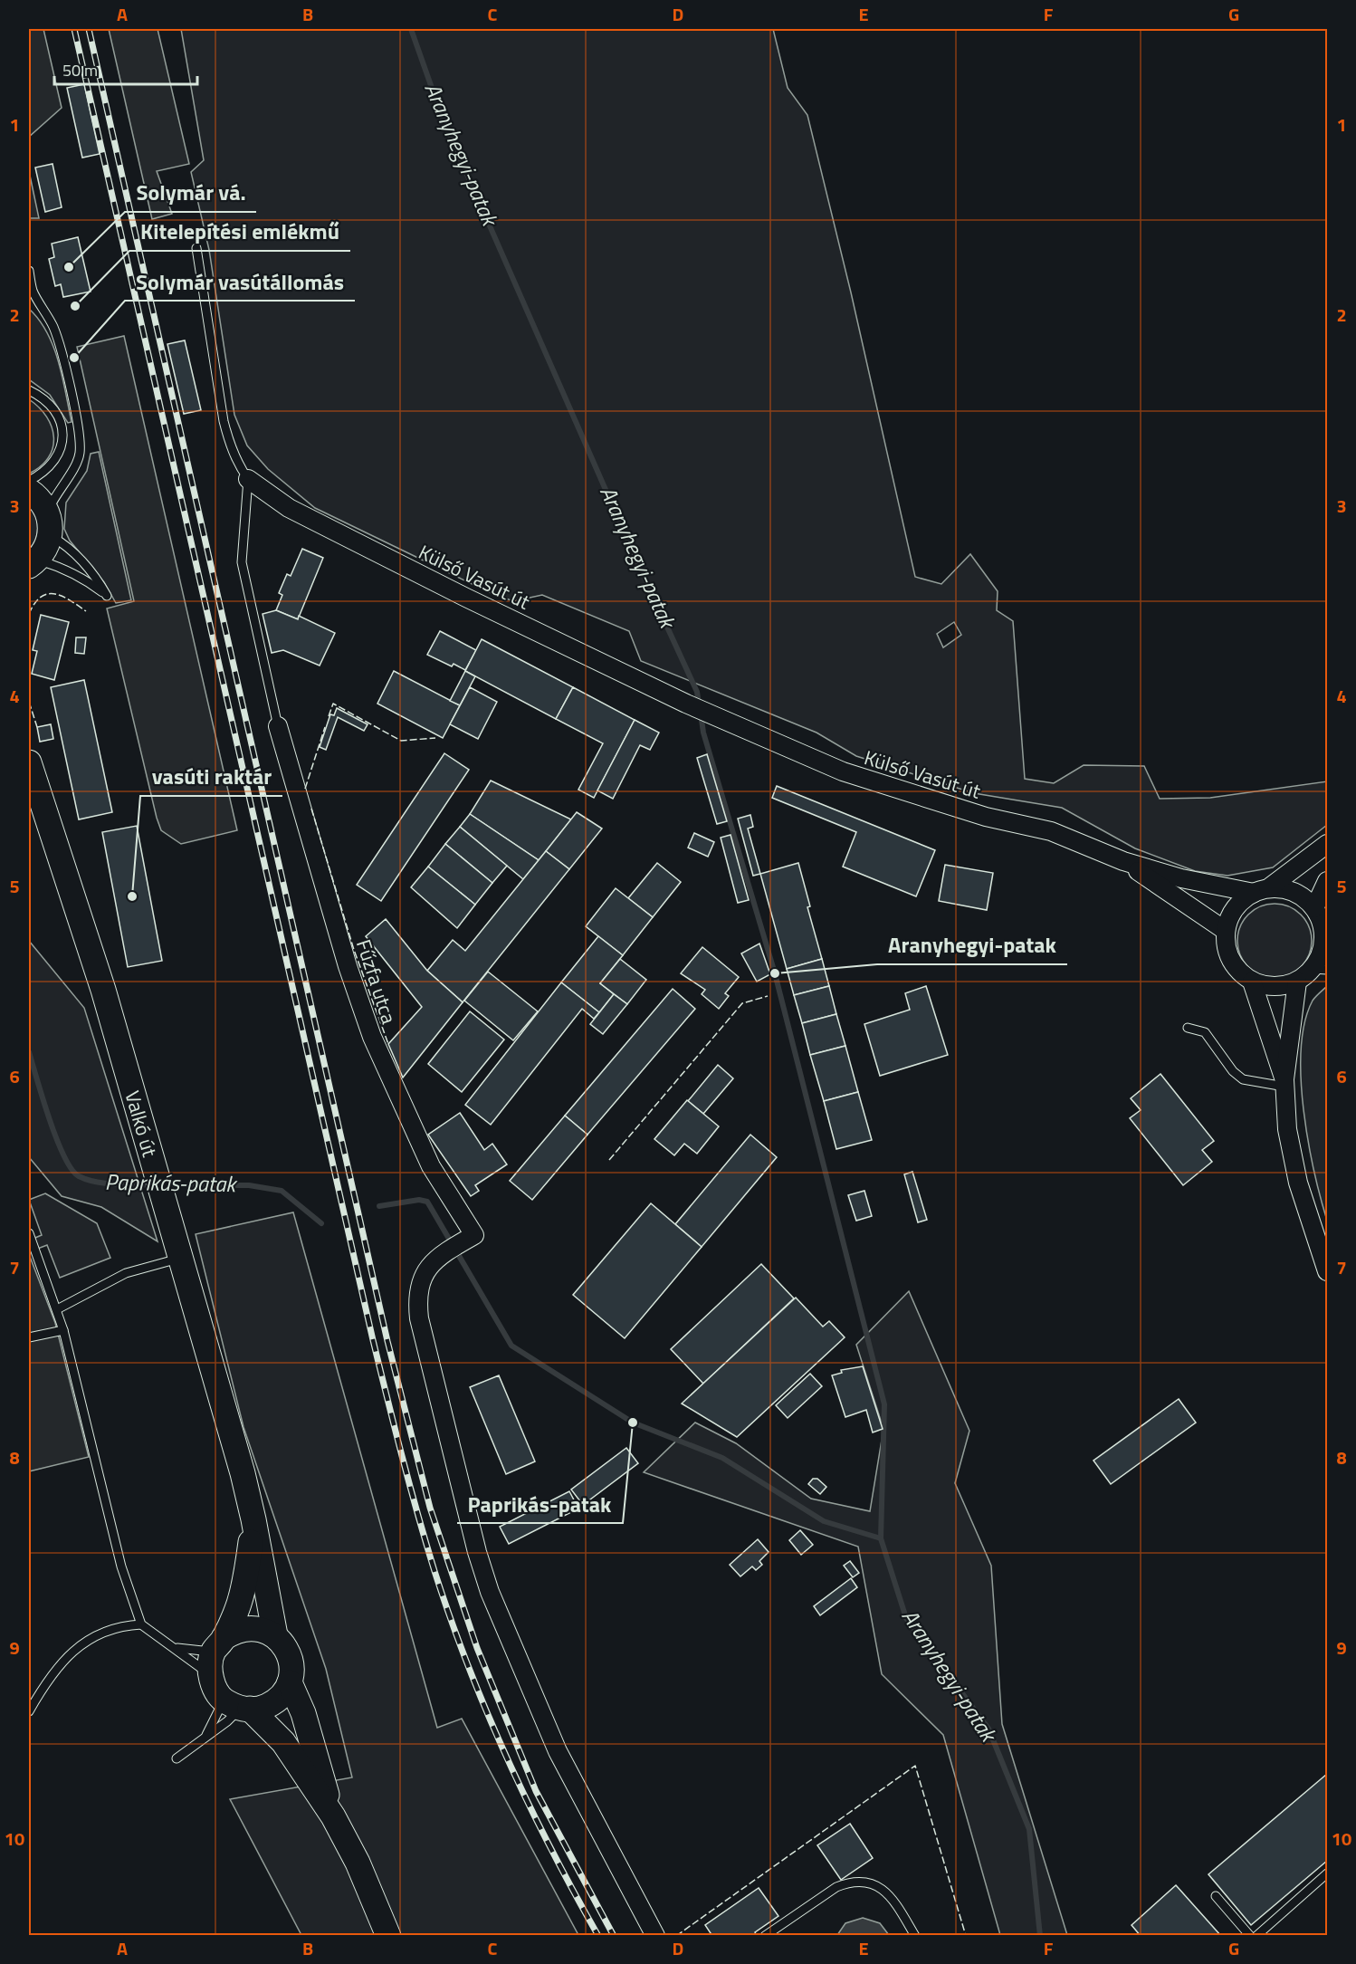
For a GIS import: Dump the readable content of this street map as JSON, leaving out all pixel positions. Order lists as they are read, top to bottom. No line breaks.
{"streets":{"street":["Külső Vasút út","Fűzfa utca","Valkó út"]},"water":["Aranyhegyi-patak","Paprikás-patak"],"places":["Solymár vá.","Kitelepítési emlékmű","Solymár vasútállomás","vasúti raktár","Aranyhegyi-patak","Paprikás-patak"],"scale_bar":"50 m","grid":{"columns":["A","B","C","D","E","F","G"],"rows":["1","2","3","4","5","6","7","8","9","10"]}}
